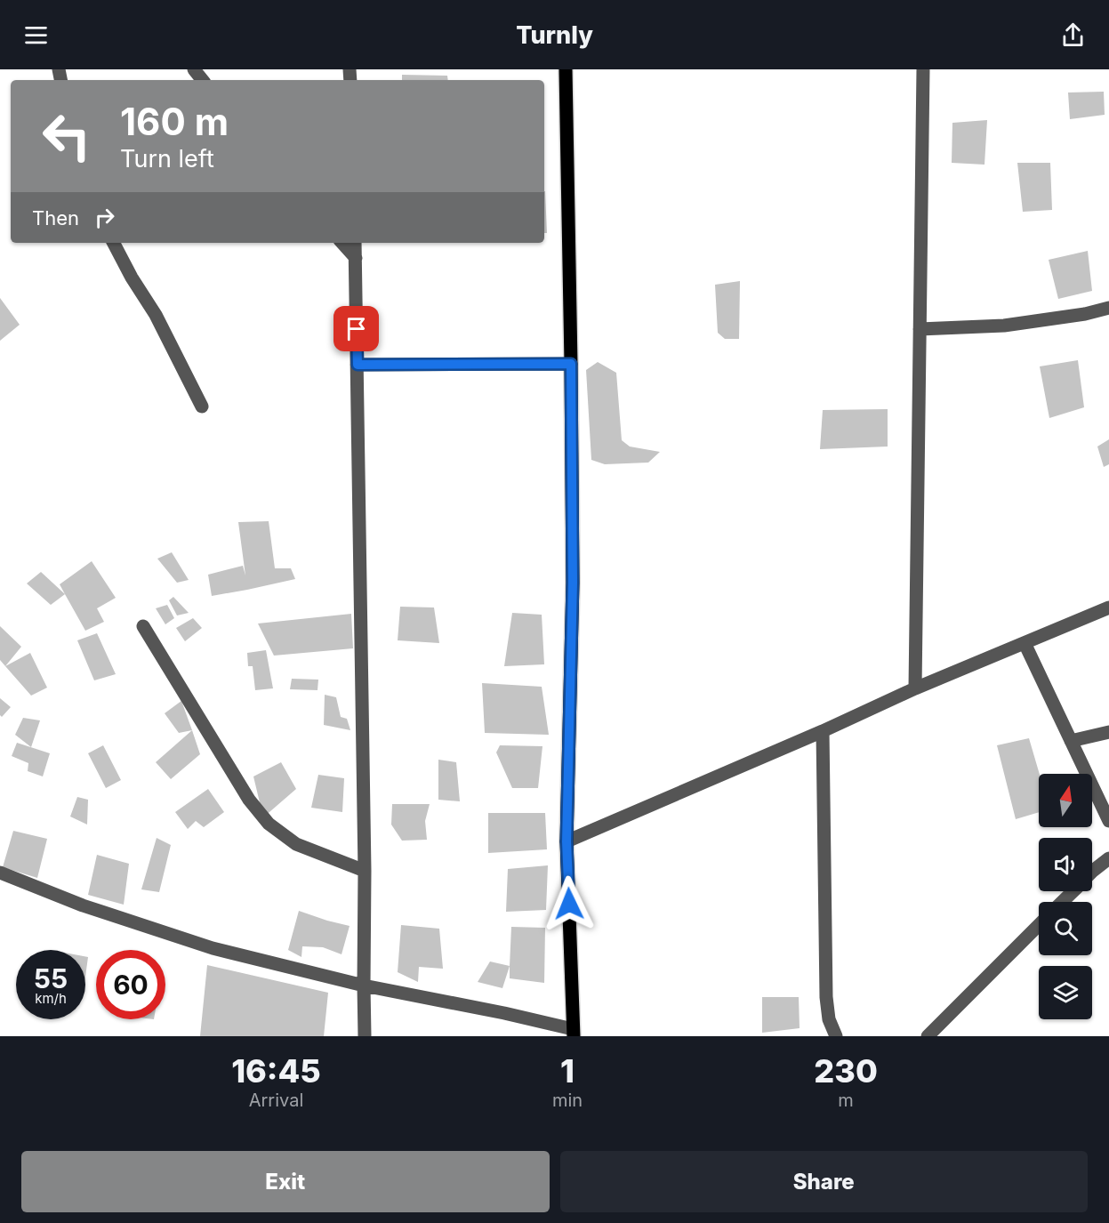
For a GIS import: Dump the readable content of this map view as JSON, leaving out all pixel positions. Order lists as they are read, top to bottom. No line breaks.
{"north":"top","page":{"header":"Turnly","turn":["160 m","Turn left"],"then":"Then","speed":"55 km/h","limit":"60","eta":["16:45","Arrival","1","min","230","m"],"buttons":["Exit","Share"]}}
